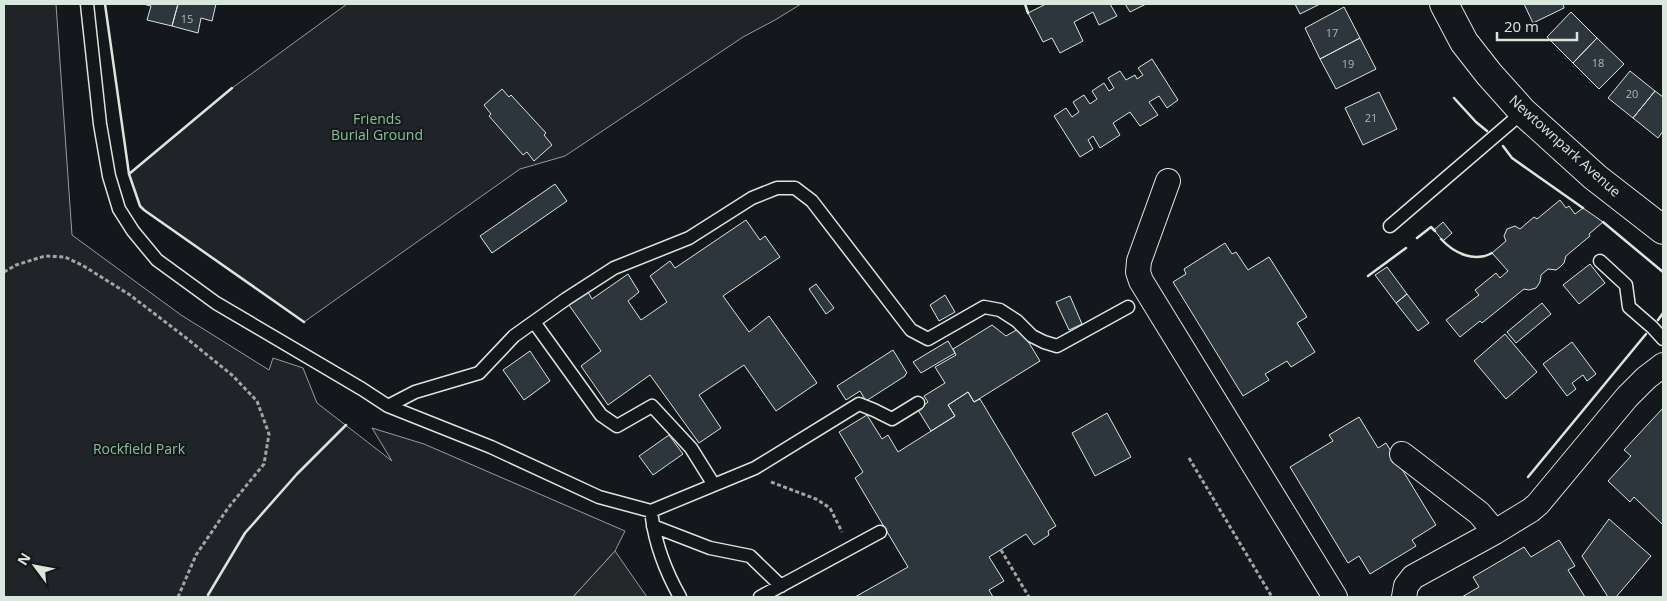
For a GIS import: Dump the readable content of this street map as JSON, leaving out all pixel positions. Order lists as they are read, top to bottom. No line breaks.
{"streets":{"main road":["Newtownpark Avenue"]},"parks":["Friends Burial Ground","Rockfield Park"],"house_numbers":["15","17","18","19","20","21"],"scale_bar":"20 m","north":"top left"}
